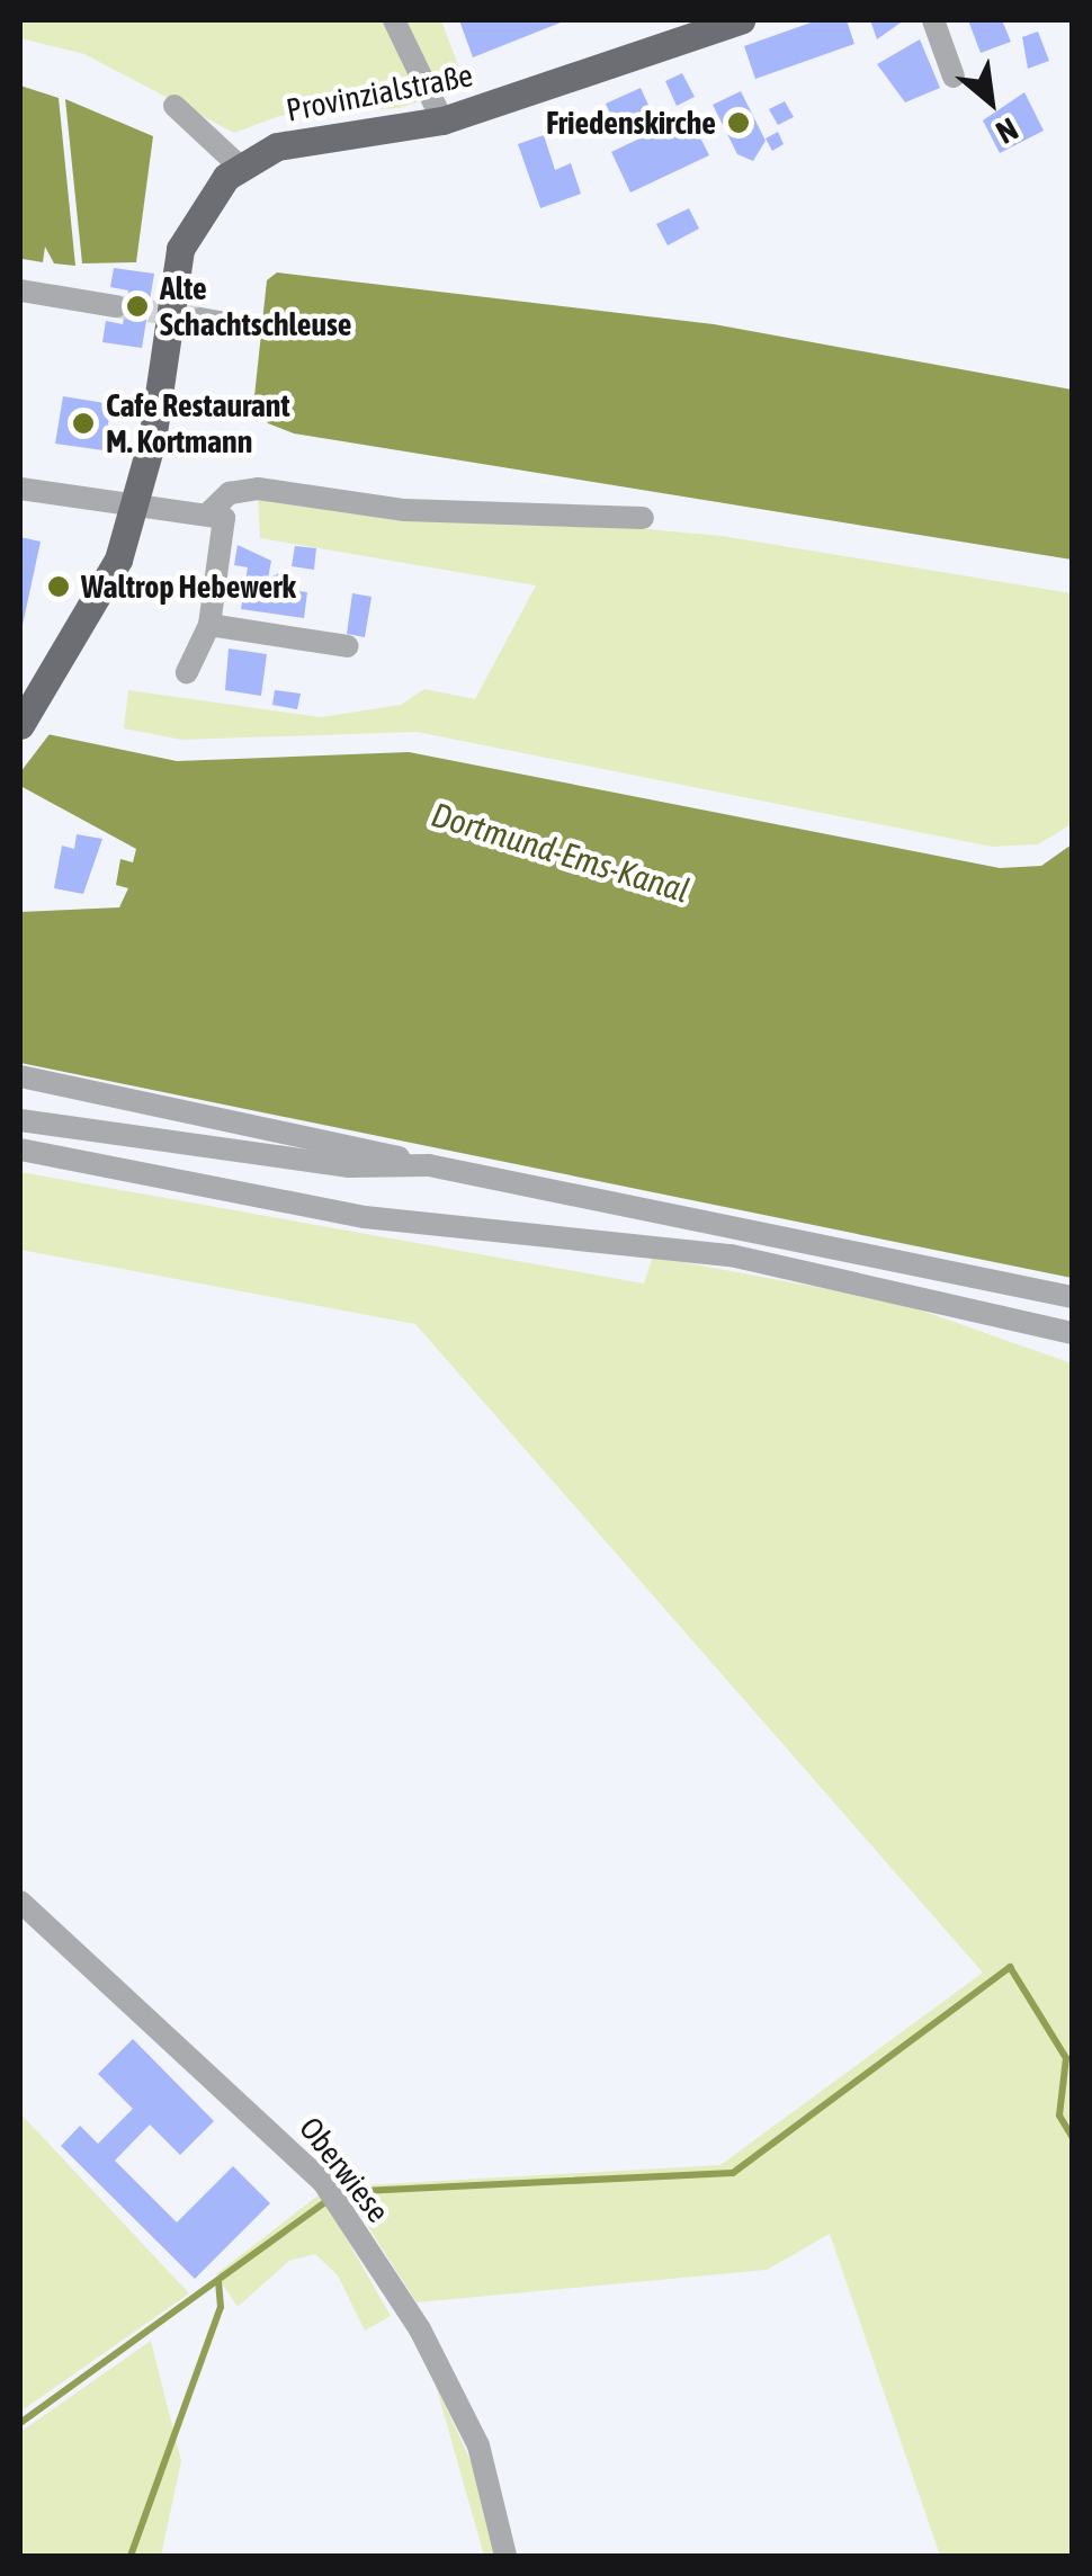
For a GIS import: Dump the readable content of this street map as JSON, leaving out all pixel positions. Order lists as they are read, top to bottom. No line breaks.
{"streets":{"main road":["Provinzialstraße"],"street":["Oberwiese"]},"water":["Dortmund-Ems-Kanal"],"places":["Friedenskirche","Alte Schachtschleuse","Cafe Restaurant M. Kortmann","Waltrop Hebewerk"],"north":"bottom right"}
